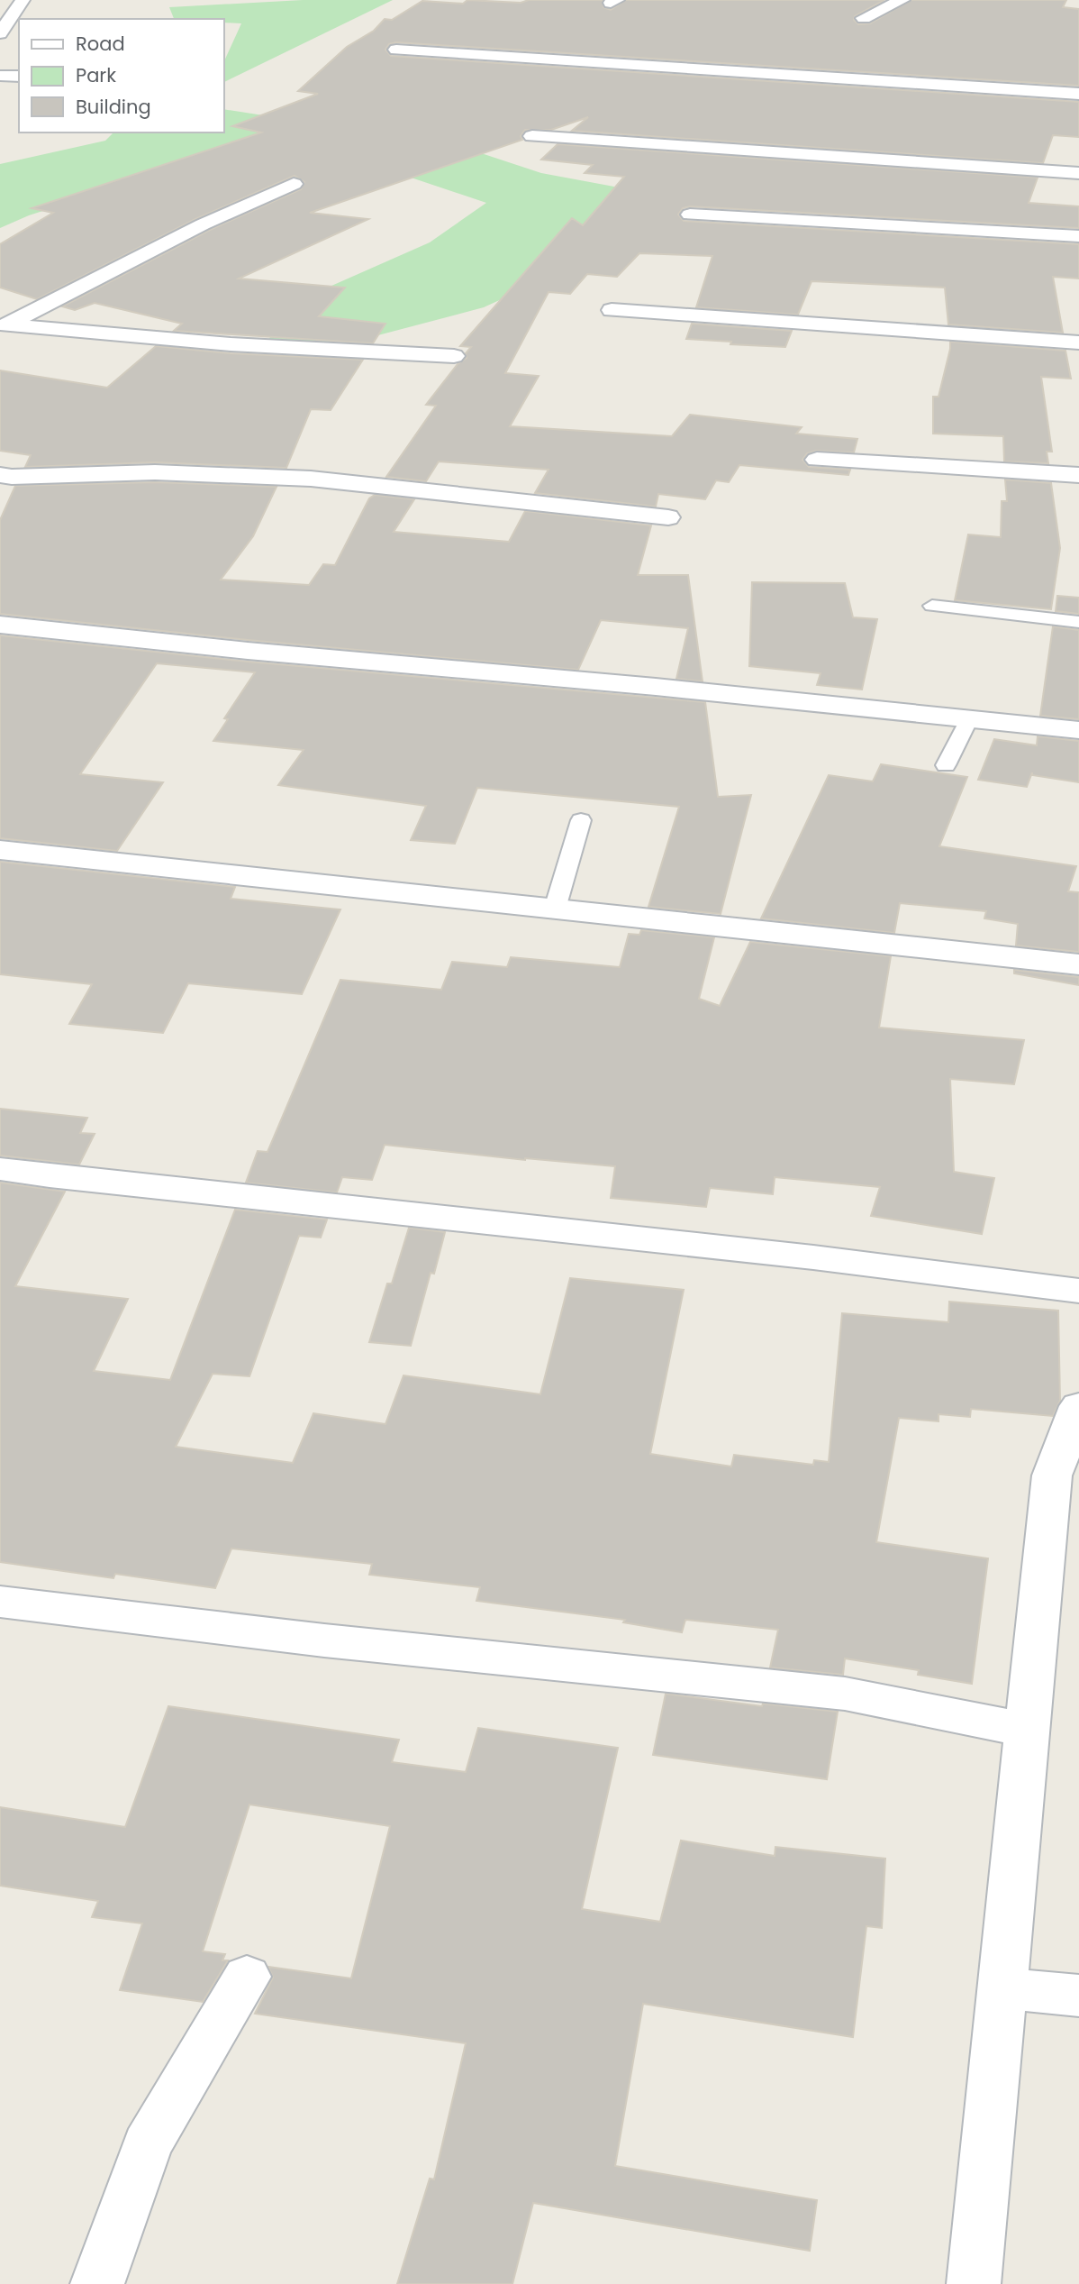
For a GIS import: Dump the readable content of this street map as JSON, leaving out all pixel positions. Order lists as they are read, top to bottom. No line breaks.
{"legend":["Road","Park","Building"]}
